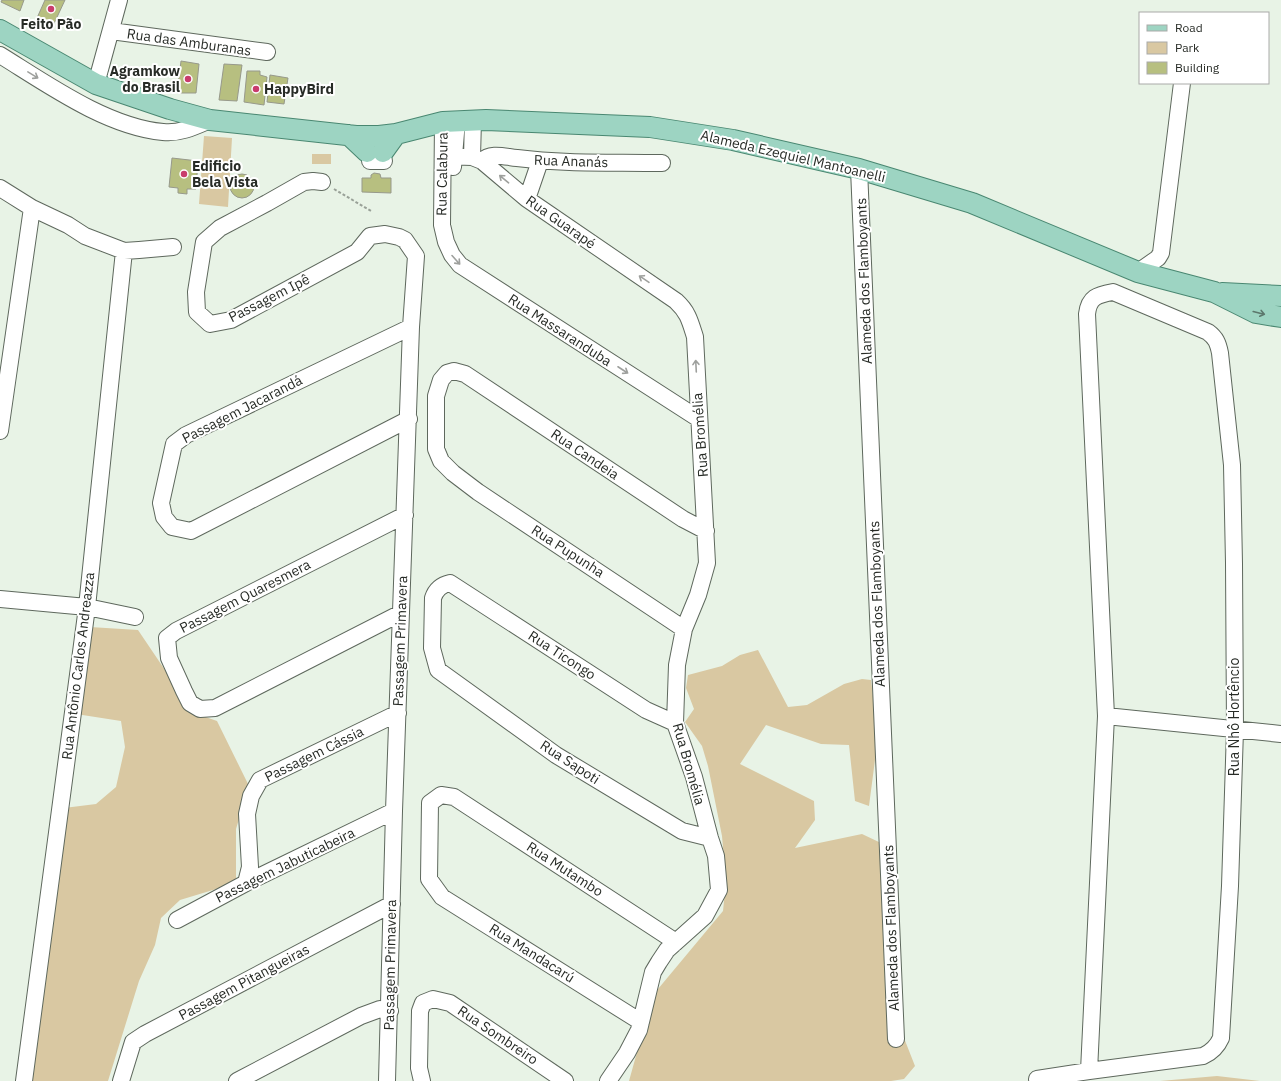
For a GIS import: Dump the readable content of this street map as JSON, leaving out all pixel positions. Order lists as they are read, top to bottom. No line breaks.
{"streets":{"main road":["Alameda Ezequiel Mantoanelli"],"street":["Rua das Amburanas","Rua Ananás","Rua Calabura","Rua Guarapé","Alameda dos Flamboyants","Passagem Ipê","Rua Massaranduba","Passagem Jacarandá","Rua Bromélia","Rua Candeia","Rua Pupunha","Passagem Quaresmera","Passagem Primavera","Rua Ticongo","Rua Antônio Carlos Andreazza","Rua Nhô Hortêncio","Passagem Cássia","Rua Sapoti","Passagem Jabuticabeira","Rua Mutambo","Rua Mandacarú","Passagem Pitangueiras","Rua Sombreiro"]},"crossings":[["Alameda Ezequiel Mantoanelli","Rua Calabura"],["Alameda Ezequiel Mantoanelli","Alameda dos Flamboyants"],["Rua Ananás","Rua Guarapé"],["Rua Calabura","Rua Massaranduba"],["Rua Guarapé","Rua Bromélia"],["Passagem Ipê","Passagem Primavera"],["Rua Massaranduba","Rua Bromélia"],["Passagem Jacarandá","Passagem Primavera"],["Rua Bromélia","Rua Candeia"],["Rua Bromélia","Rua Pupunha"],["Rua Bromélia","Rua Ticongo"],["Rua Bromélia","Rua Sapoti"],["Rua Bromélia","Rua Mutambo"],["Rua Bromélia","Rua Mandacarú"],["Rua Candeia","Rua Pupunha"],["Passagem Quaresmera","Passagem Primavera"],["Passagem Primavera","Passagem Cássia"],["Passagem Primavera","Passagem Jabuticabeira"],["Passagem Primavera","Passagem Pitangueiras"],["Rua Ticongo","Rua Sapoti"],["Passagem Cássia","Passagem Jabuticabeira"],["Rua Mutambo","Rua Mandacarú"]],"one_way":["Rua Guarapé","Rua Massaranduba"],"places":["Feito Pão","Agramkow do Brasil","HappyBird","Edificio Bela Vista"],"legend":["Road","Park","Building"]}
